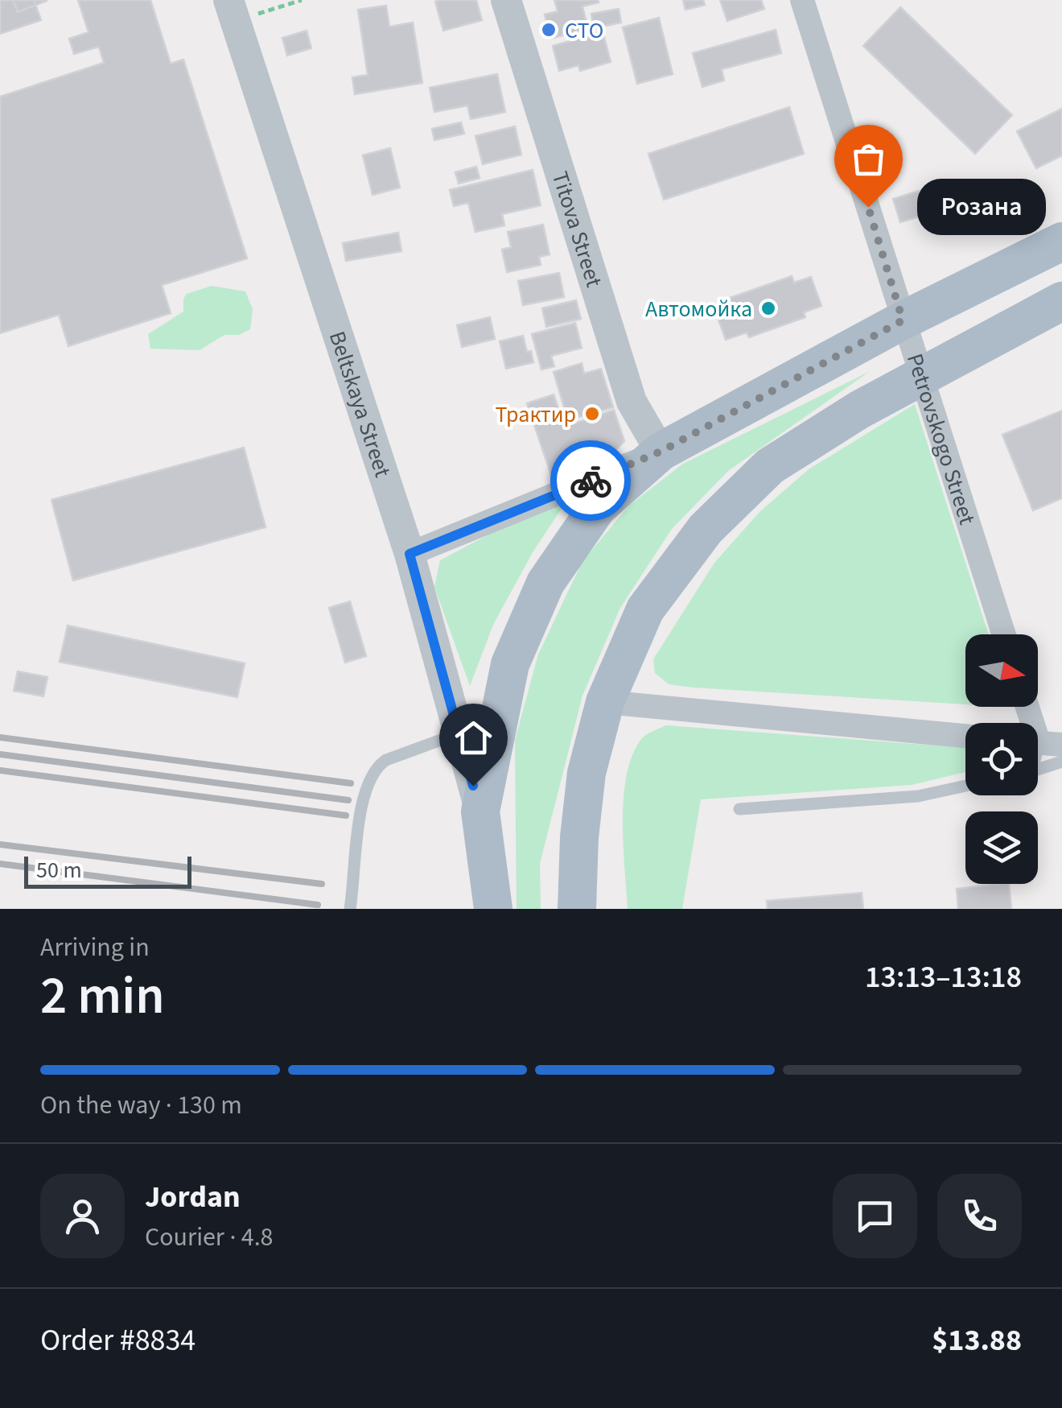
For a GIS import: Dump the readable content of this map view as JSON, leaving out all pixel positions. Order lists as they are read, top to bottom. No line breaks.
{"streets":{"street":["Titova Street","Beltskaya Street","Petrovskogo Street"]},"places":["СТО","Розана","Автомойка","Трактир"],"scale_bar":"50 m","north":"right","page":{"bubble":"Розана","scale":"50 m","heading":["2 min","Arriving in","13:13–13:18"],"panel":["Jordan","Courier · 4.8","Order #8834","$13.88"],"bar":"On the way · 130 m"}}
